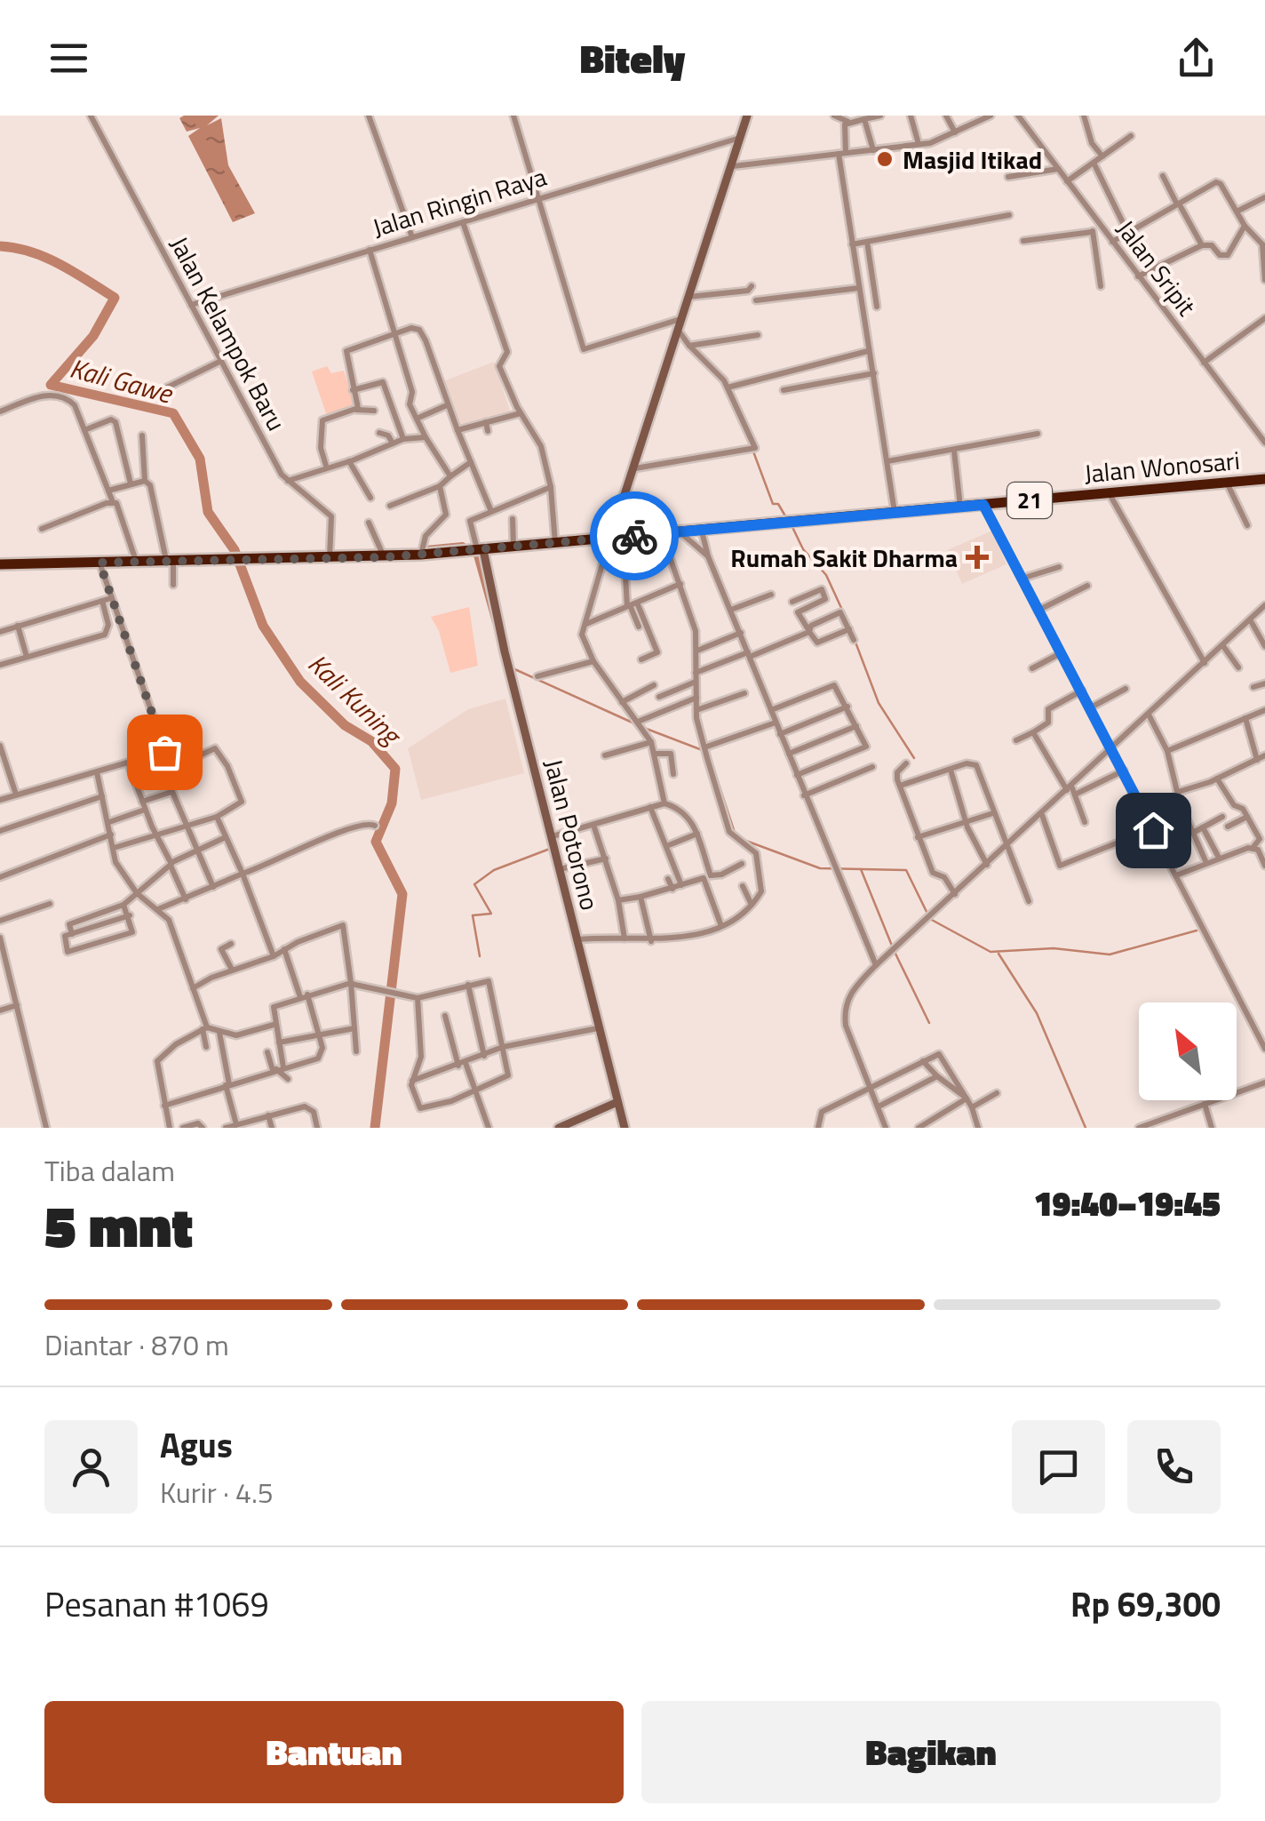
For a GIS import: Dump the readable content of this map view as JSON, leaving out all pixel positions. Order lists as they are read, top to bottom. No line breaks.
{"streets":{"highway":["Jalan Wonosari","21"],"street":["Jalan Ringin Raya","Jalan Sripit","Jalan Kelampok Baru","Jalan Potorono"]},"crossings":[["Jalan Ringin Raya","Jalan Kelampok Baru"],["Jalan Kelampok Baru","Jalan Wonosari"],["Jalan Wonosari","Jalan Potorono"]],"water":["Kali Gawe","Kali Kuning"],"places":{"other":["Masjid Itikad"],"health":["Rumah Sakit Dharma"]},"north":"top left","page":{"header":"Bitely","heading":["5 mnt","Tiba dalam","19:40–19:45"],"panel":["Agus","Kurir · 4.5","Pesanan #1069","Rp 69,300"],"bar":"Diantar · 870 m","buttons":["Bantuan","Bagikan"]}}
